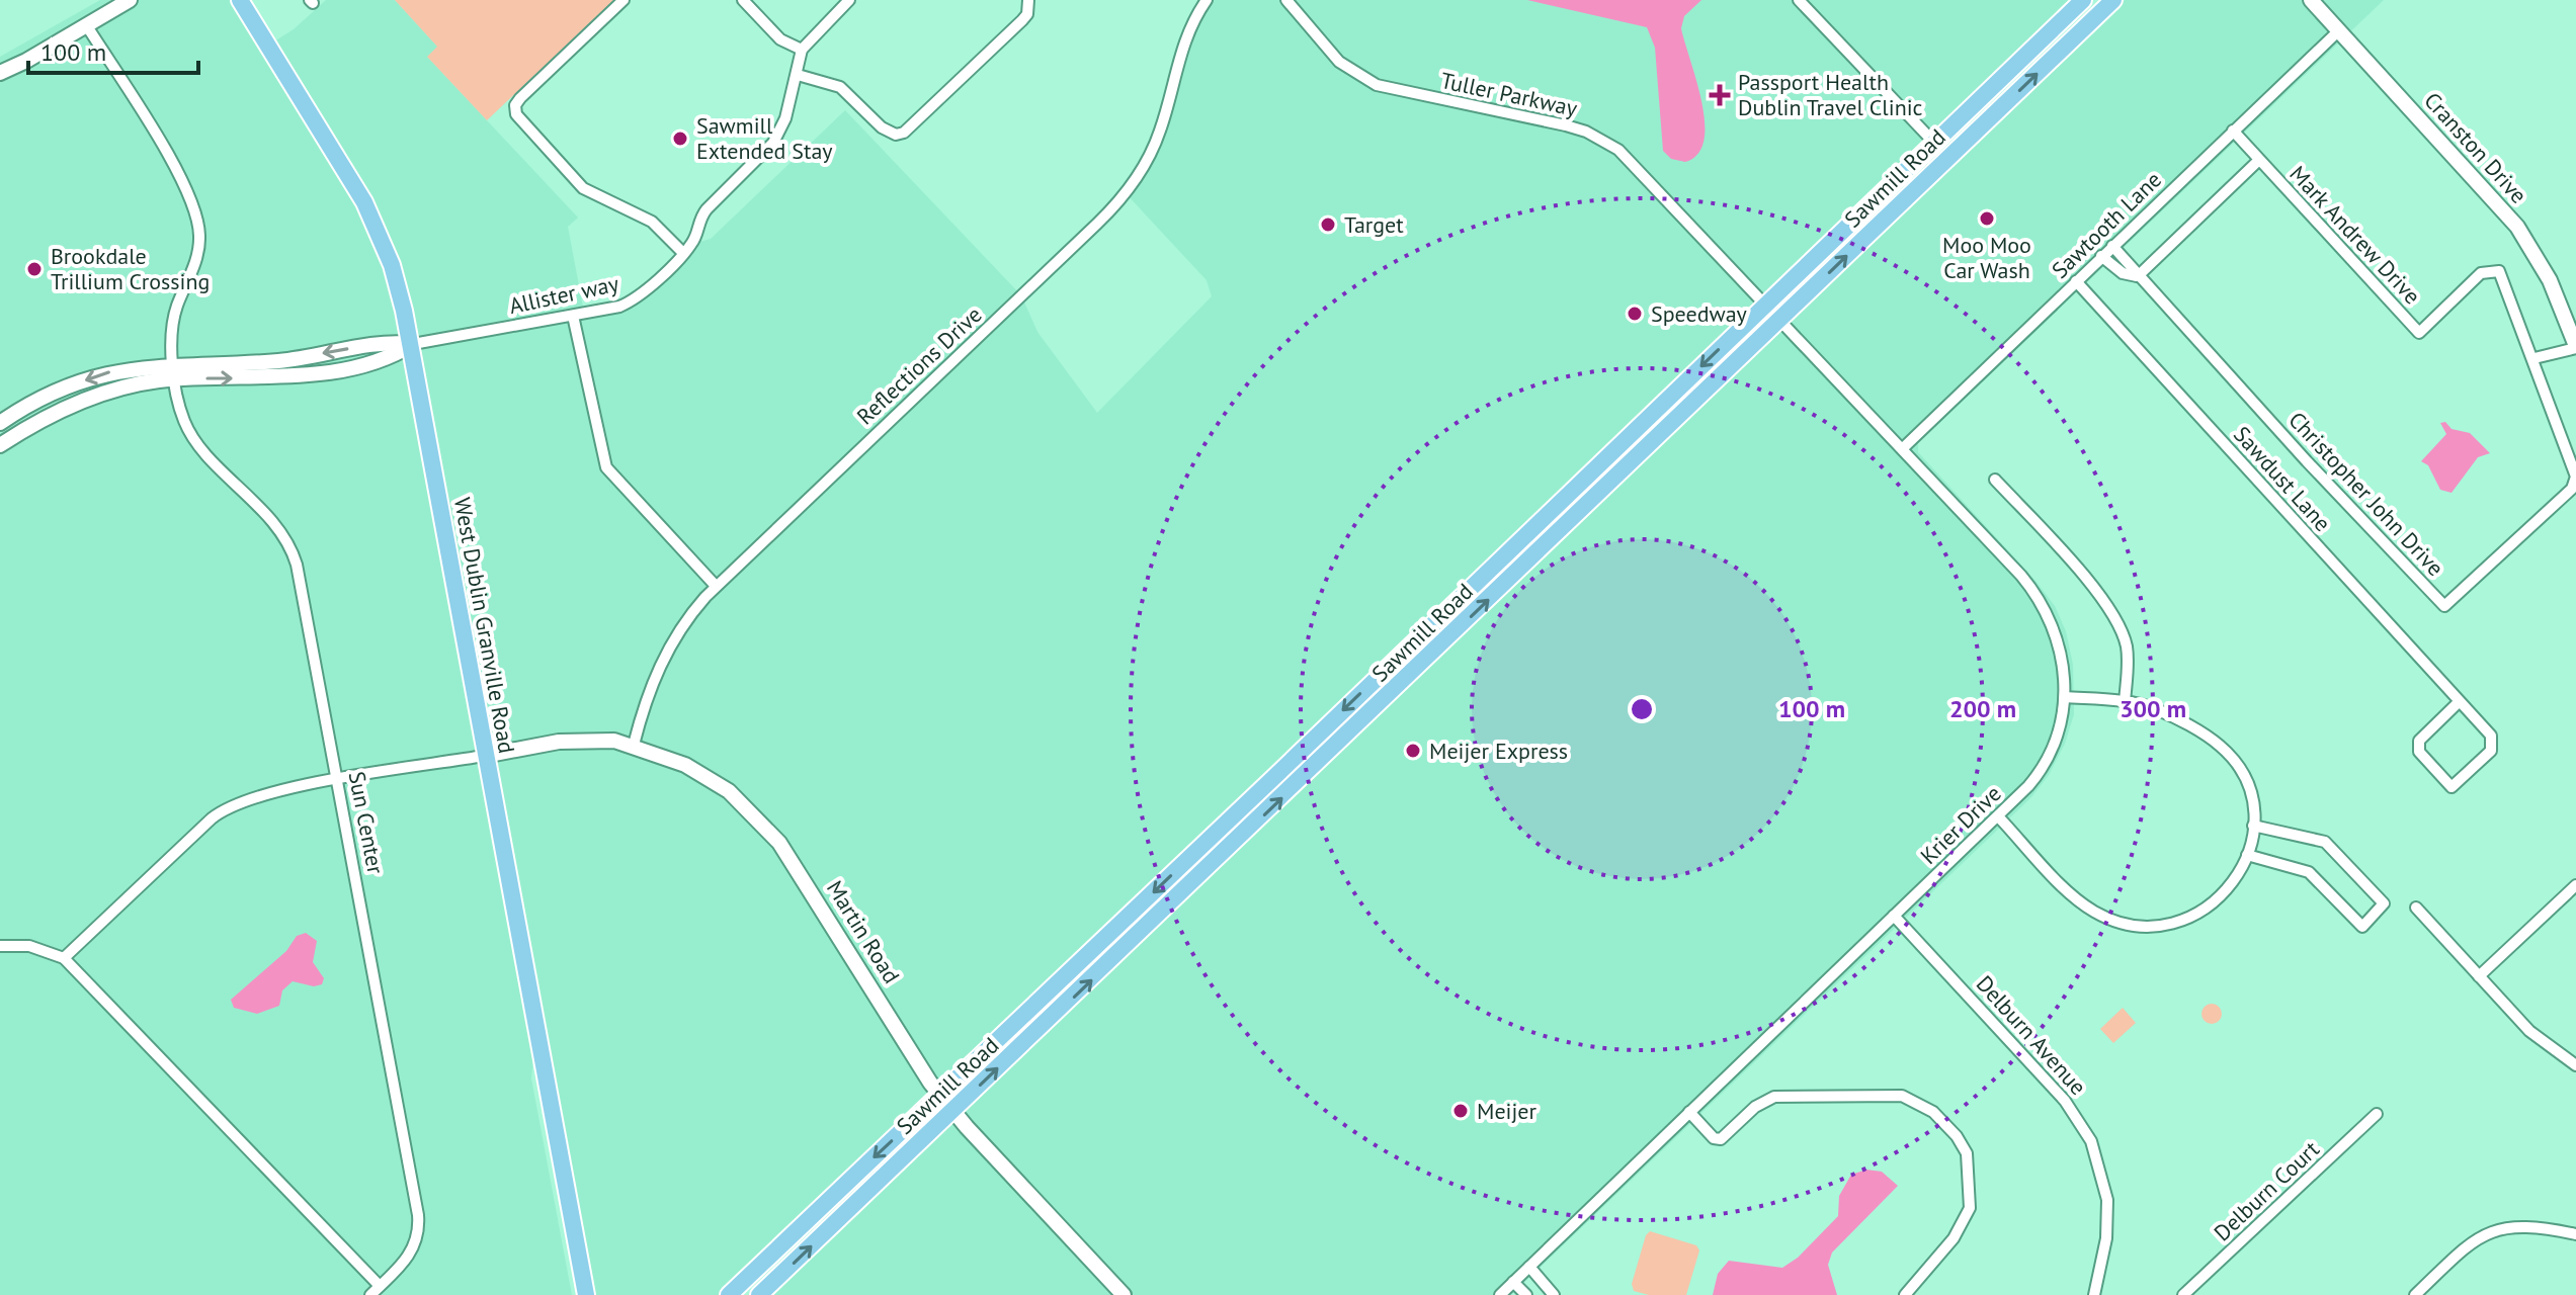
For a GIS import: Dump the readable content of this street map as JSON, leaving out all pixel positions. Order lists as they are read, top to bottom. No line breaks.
{"streets":{"main road":["Sawmill Road","West Dublin Granville Road"],"street":["Tuller Parkway","Cranston Drive","Sawtooth Lane","Mark Andrew Drive","Allister way","Reflections Drive","Sawdust Lane","Christopher John Drive","Sun Center","Krier Drive","Martin Road","Delburn Avenue","Delburn Court"]},"crossings":[["Tuller Parkway","Sawmill Road"],["Tuller Parkway","Krier Drive"],["Cranston Drive","Sawtooth Lane"],["Sawmill Road","Krier Drive"],["Sawmill Road","Martin Road"],["Sawtooth Lane","Mark Andrew Drive"],["Sawtooth Lane","Sawdust Lane"],["Sawtooth Lane","Christopher John Drive"],["Sawtooth Lane","Krier Drive"],["Mark Andrew Drive","Christopher John Drive"],["Allister way","West Dublin Granville Road"],["Reflections Drive","Martin Road"],["West Dublin Granville Road","Martin Road"],["Krier Drive","Delburn Avenue"]],"places":{"health":["Passport Health Dublin Travel Clinic"],"other":["Sawmill Extended Stay","Moo Moo Car Wash","Target","Brookdale Trillium Crossing","Speedway","Meijer Express","Meijer"]},"scale_bar":"100 m","rings":["100 m","200 m","300 m"]}
